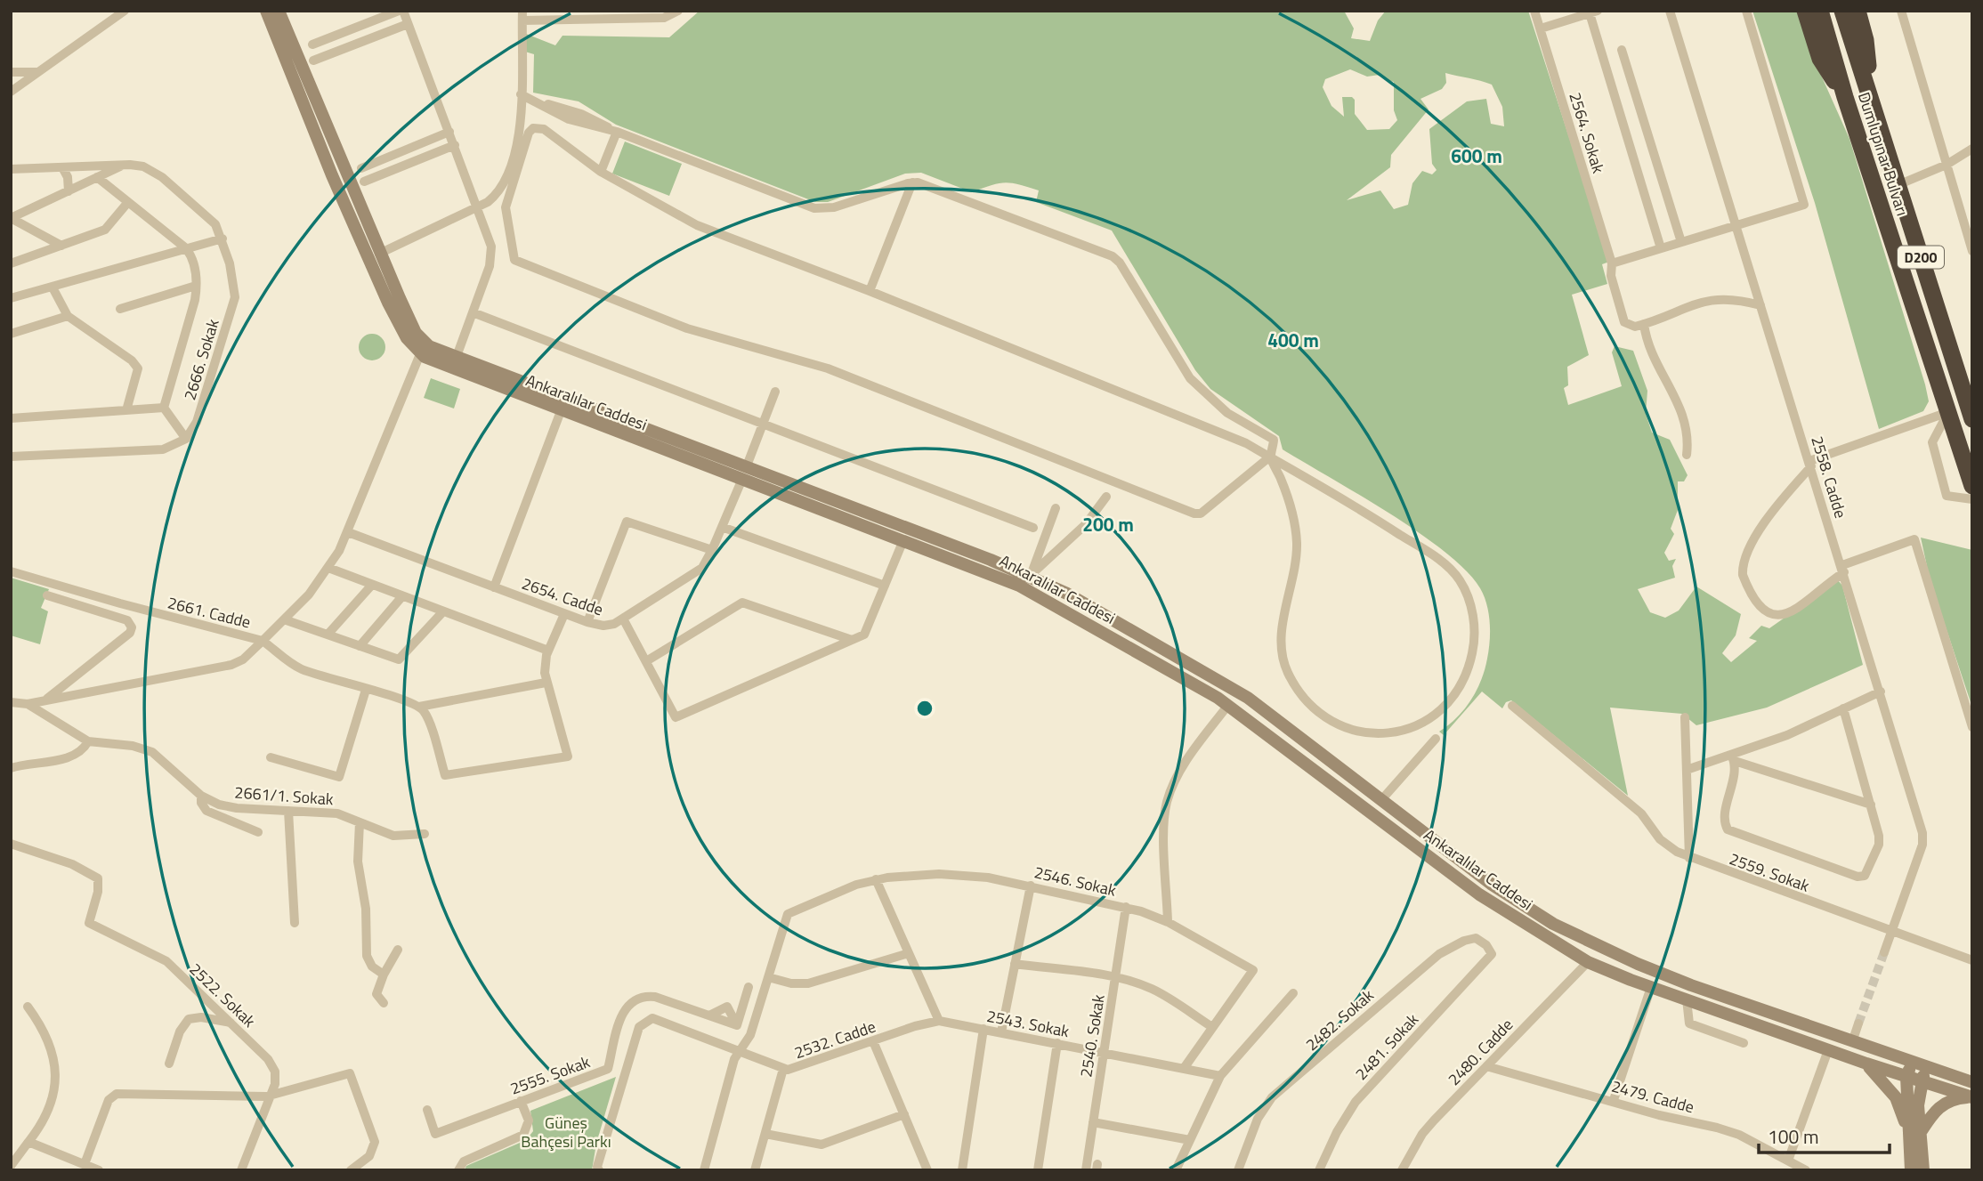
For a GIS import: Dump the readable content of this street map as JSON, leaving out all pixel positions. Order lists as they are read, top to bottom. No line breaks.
{"streets":{"highway":["Dumlupınar Bulvarı","D200"],"main road":["Ankaralılar Caddesi"],"street":["2564. Sokak","2666. Sokak","2558. Cadde","2654. Cadde","2661. Cadde","2661/1. Sokak","2559. Sokak","2546. Sokak","2522. Sokak","2482. Sokak","2543. Sokak","2540. Sokak","2532. Cadde","2481. Sokak","2480. Cadde","2555. Sokak","2479. Cadde"]},"crossings":[["Ankaralılar Caddesi","2654. Cadde"],["Ankaralılar Caddesi","2661. Cadde"],["Ankaralılar Caddesi","2480. Cadde"],["2558. Cadde","2559. Sokak"],["2654. Cadde","2661. Cadde"],["2546. Sokak","2540. Sokak"],["2482. Sokak","2481. Sokak"],["2543. Sokak","2540. Sokak"],["2543. Sokak","2532. Cadde"],["2480. Cadde","2479. Cadde"]],"parks":["Güneş Bahçesi Parkı"],"scale_bar":"100 m","rings":["600 m","400 m","200 m"]}
